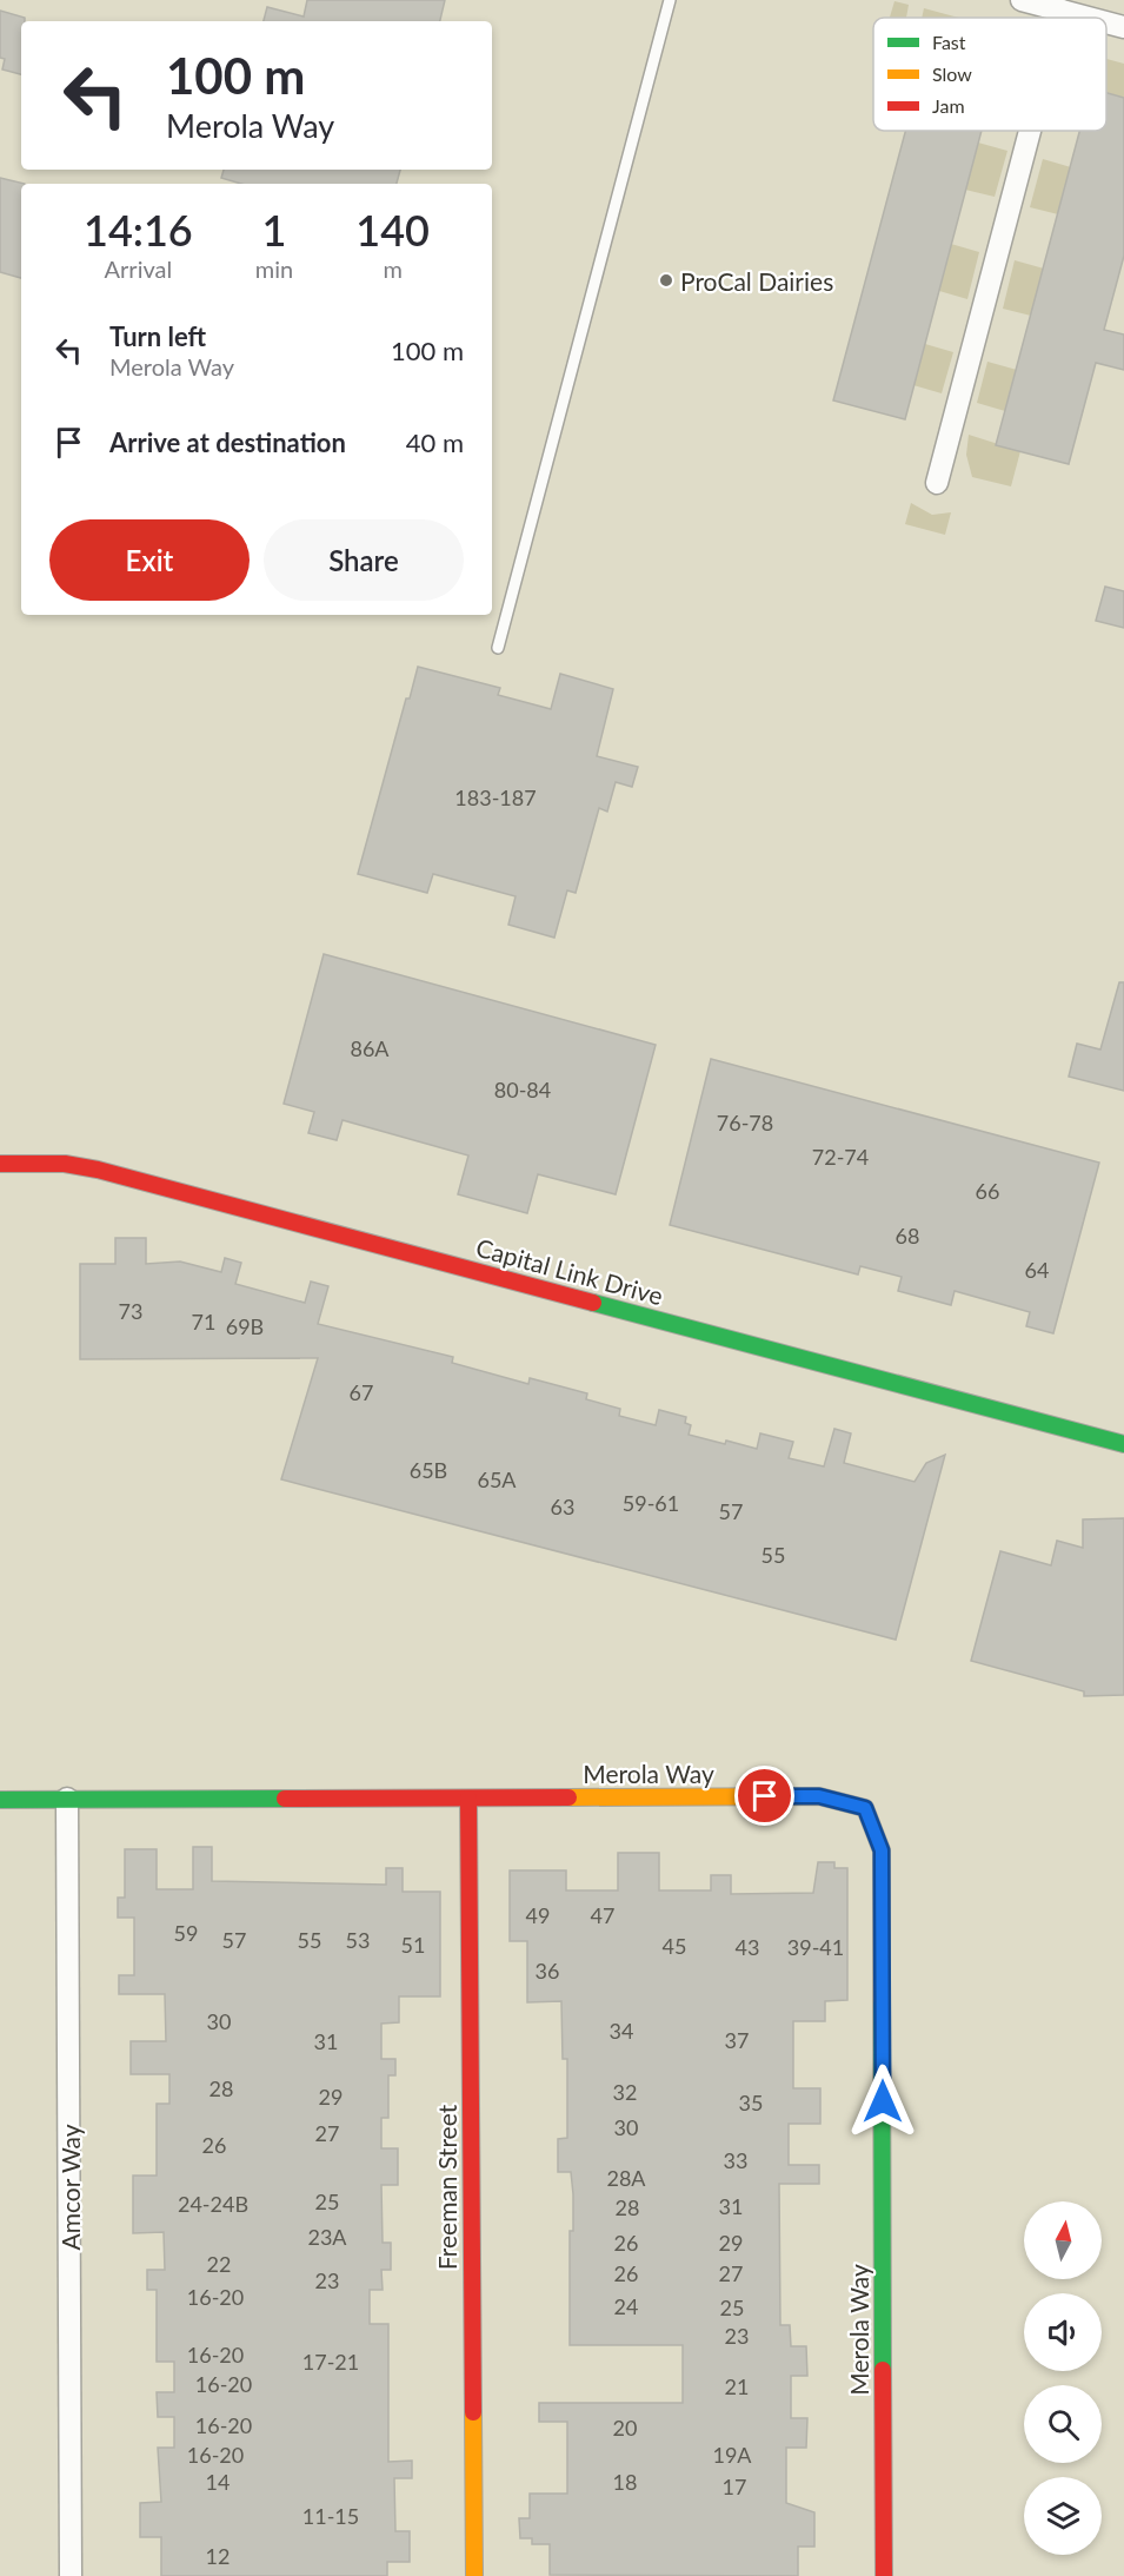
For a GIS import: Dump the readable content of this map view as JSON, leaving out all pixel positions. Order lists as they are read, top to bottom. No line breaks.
{"streets":{"street":["Capital Link Drive","Merola Way","Amcor Way","Freeman Street"]},"crossings":[["Merola Way","Amcor Way"],["Merola Way","Freeman Street"]],"places":["ProCal Dairies"],"house_numbers":["183-187","86A","80-84","76-78","72-74","66","68","64","73","71","69B","67","65B","65A","59-61","63","57","55","49","47","59","57","55","53","51","45","43","39-41","36","30","34","37","31","28","32","29","35","30","27","26","33","28A","25","24-24B","31","28","23A","26","29","22","26","27","23","16-20","24","25","23","16-20","17-21","16-20","21","16-20","20","16-20","19A","14","18","17","11-15","12"],"legend":["Fast","Slow","Jam"],"north":"top","page":{"turn":["100 m","Merola Way"],"eta":["14:16","Arrival","1","min","140","m"],"list":[{"name":"Turn left","note":"Merola Way","value":"100 m"},{"name":"Arrive at destination","value":"40 m"}],"buttons":["Exit","Share"]}}
